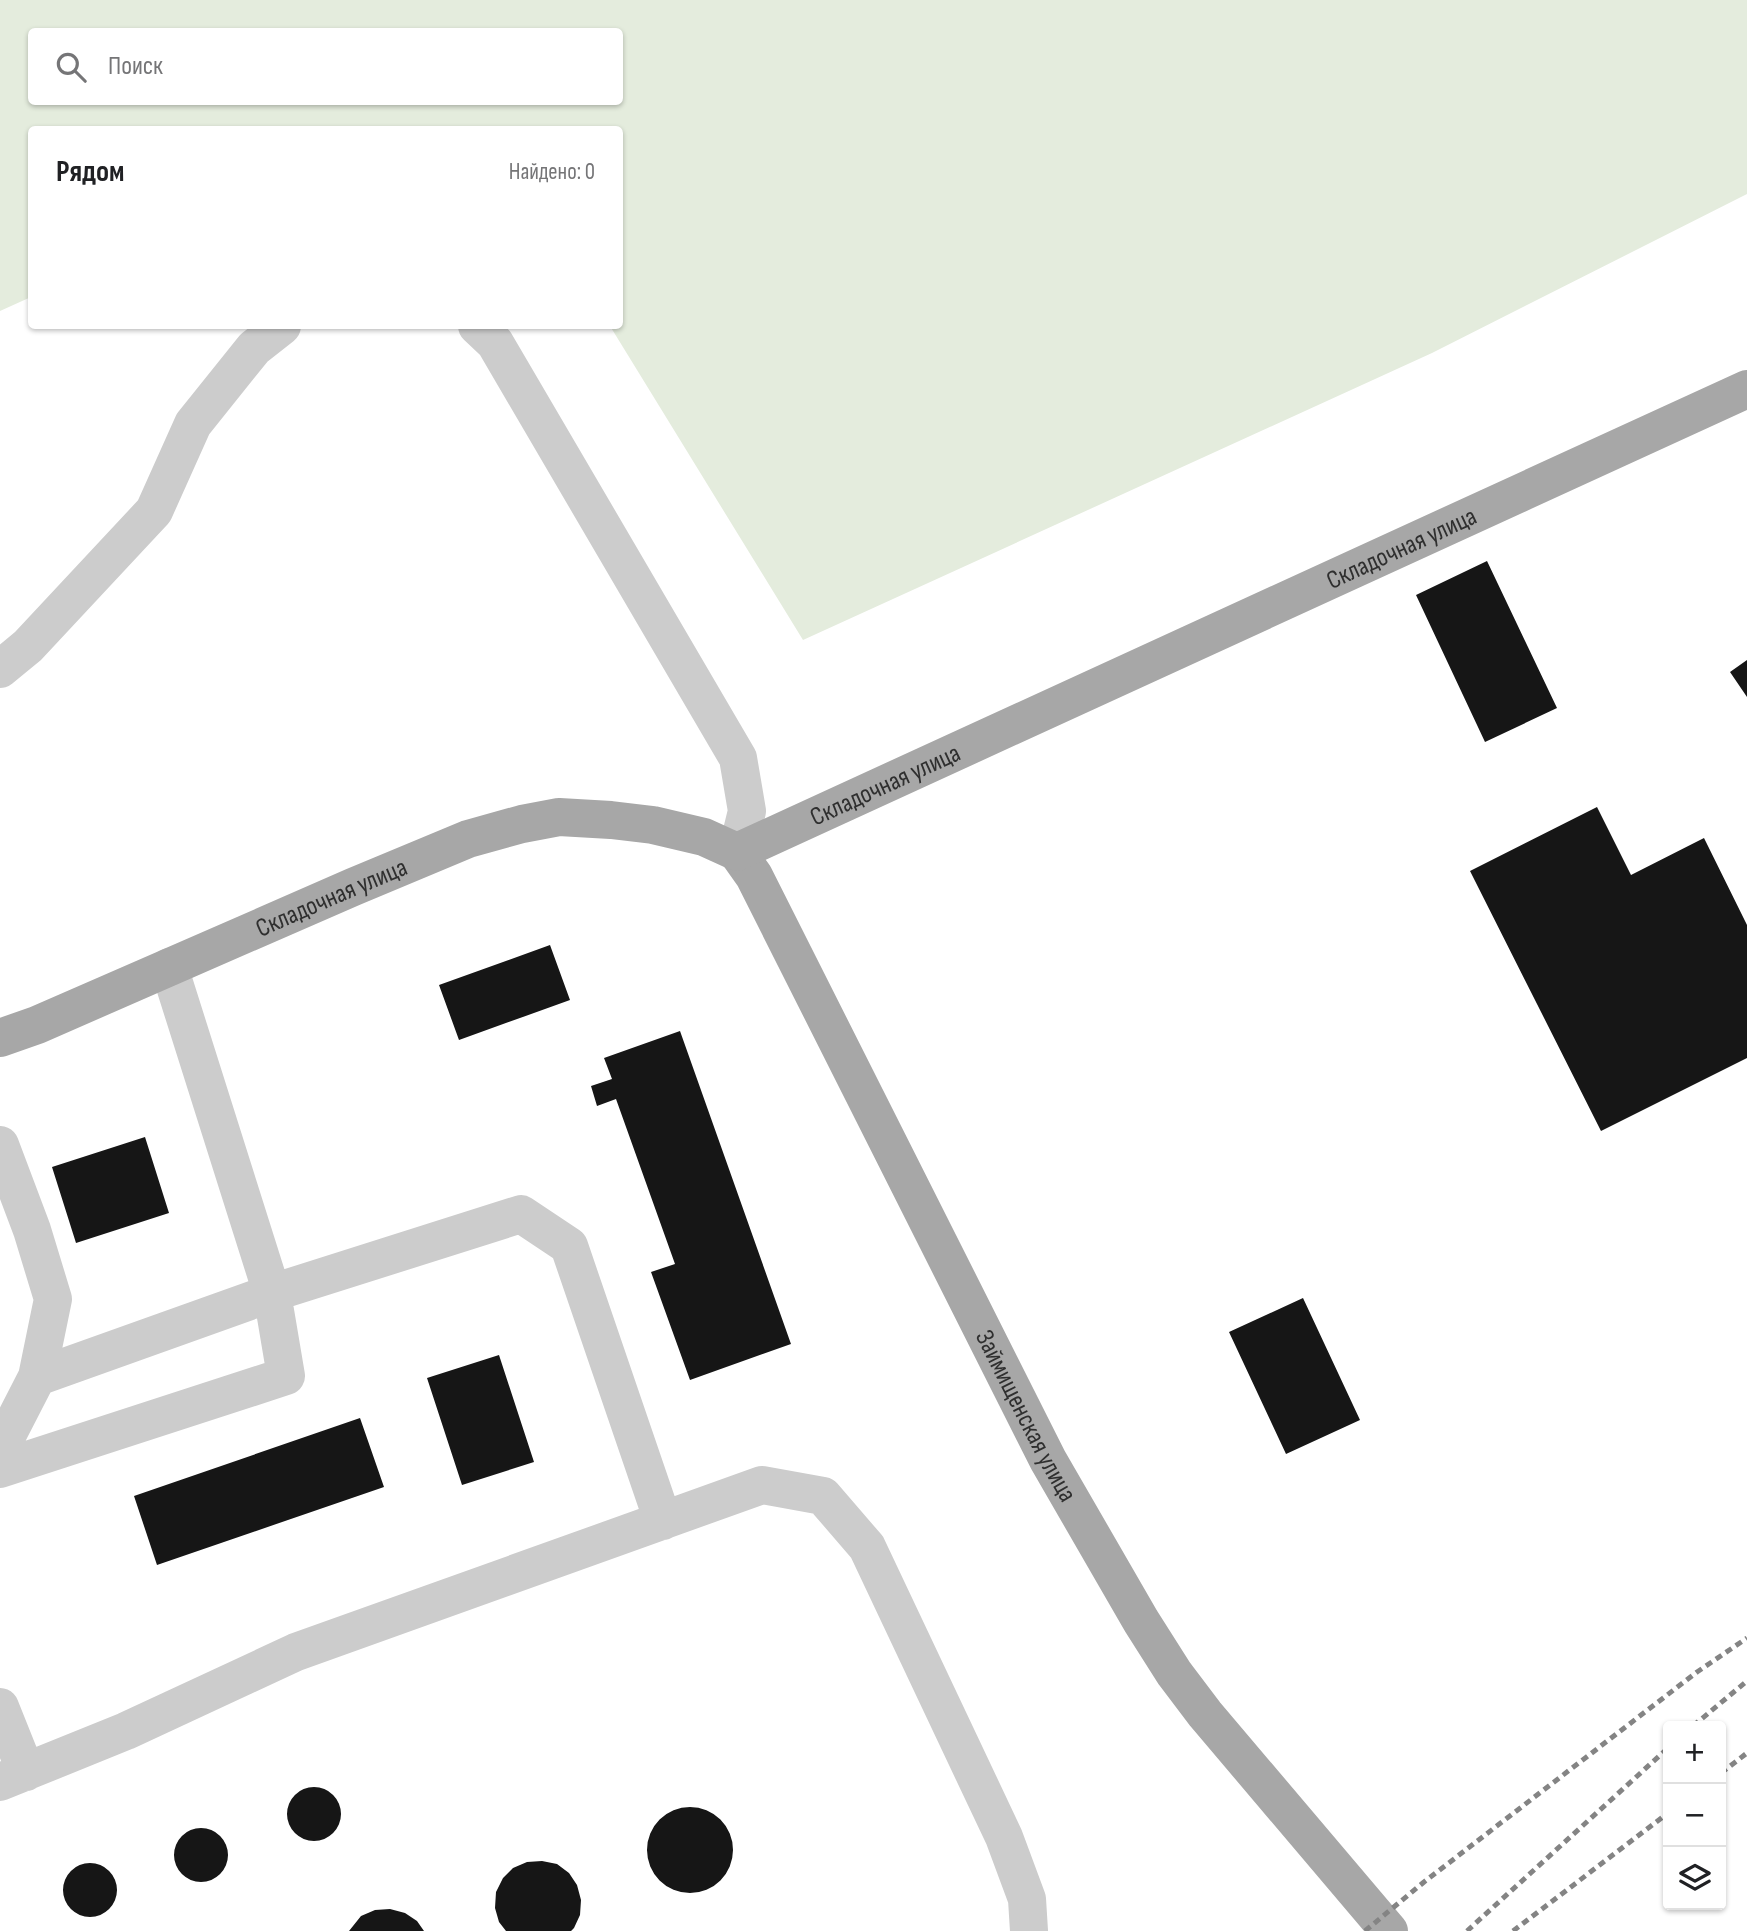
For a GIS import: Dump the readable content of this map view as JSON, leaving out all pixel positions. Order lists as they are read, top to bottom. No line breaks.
{"streets":{"main road":["Складочная улица","Займищенская улица"]},"crossings":[["Складочная улица","Займищенская улица"]],"page":{"search":"Поиск","heading":["Рядом","Найдено: 0"],"map_buttons":["+","−"]}}
